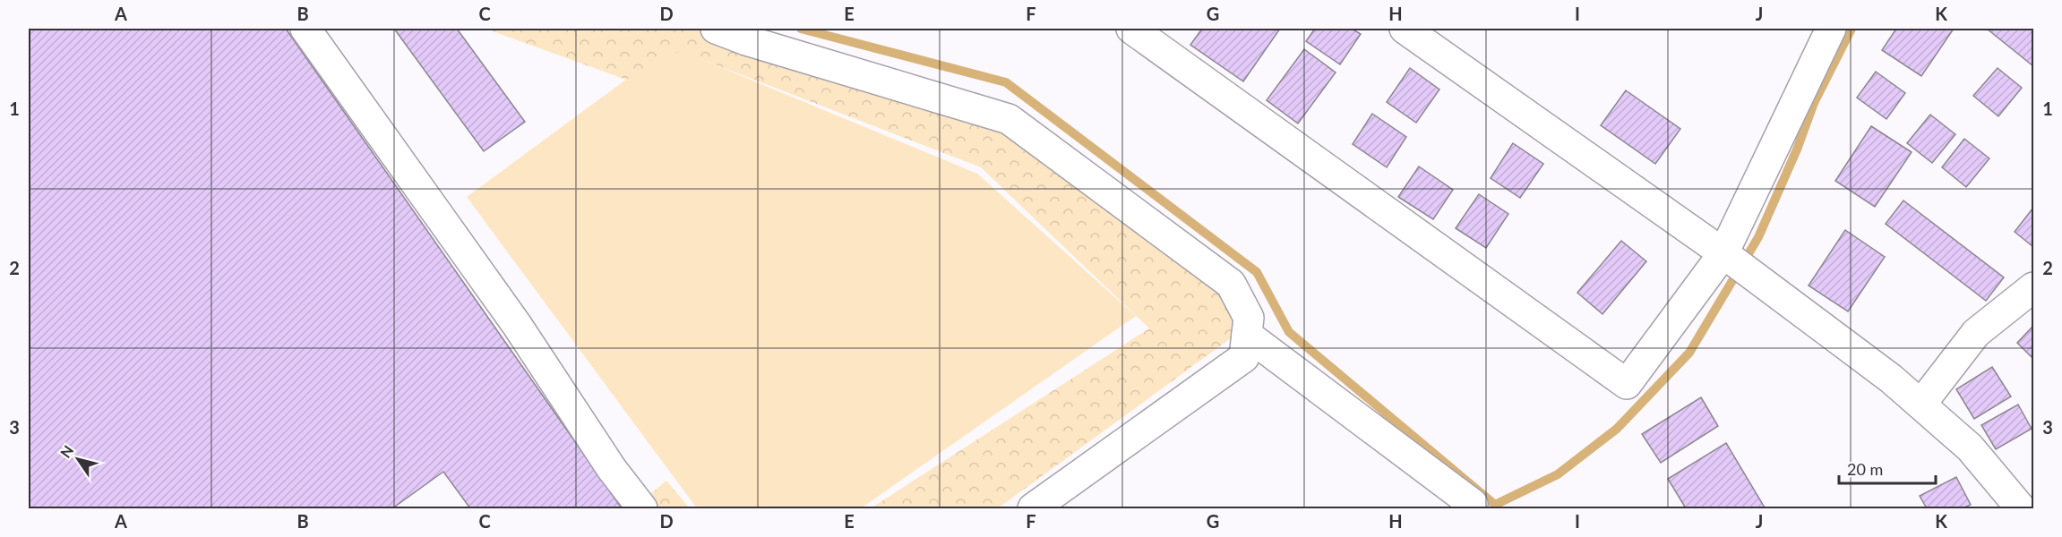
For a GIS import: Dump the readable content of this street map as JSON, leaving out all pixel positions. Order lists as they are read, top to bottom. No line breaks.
{"scale_bar":"20 m","north":"top left","grid":{"columns":["A","B","C","D","E","F","G","H","I","J","K"],"rows":["1","2","3"]}}
